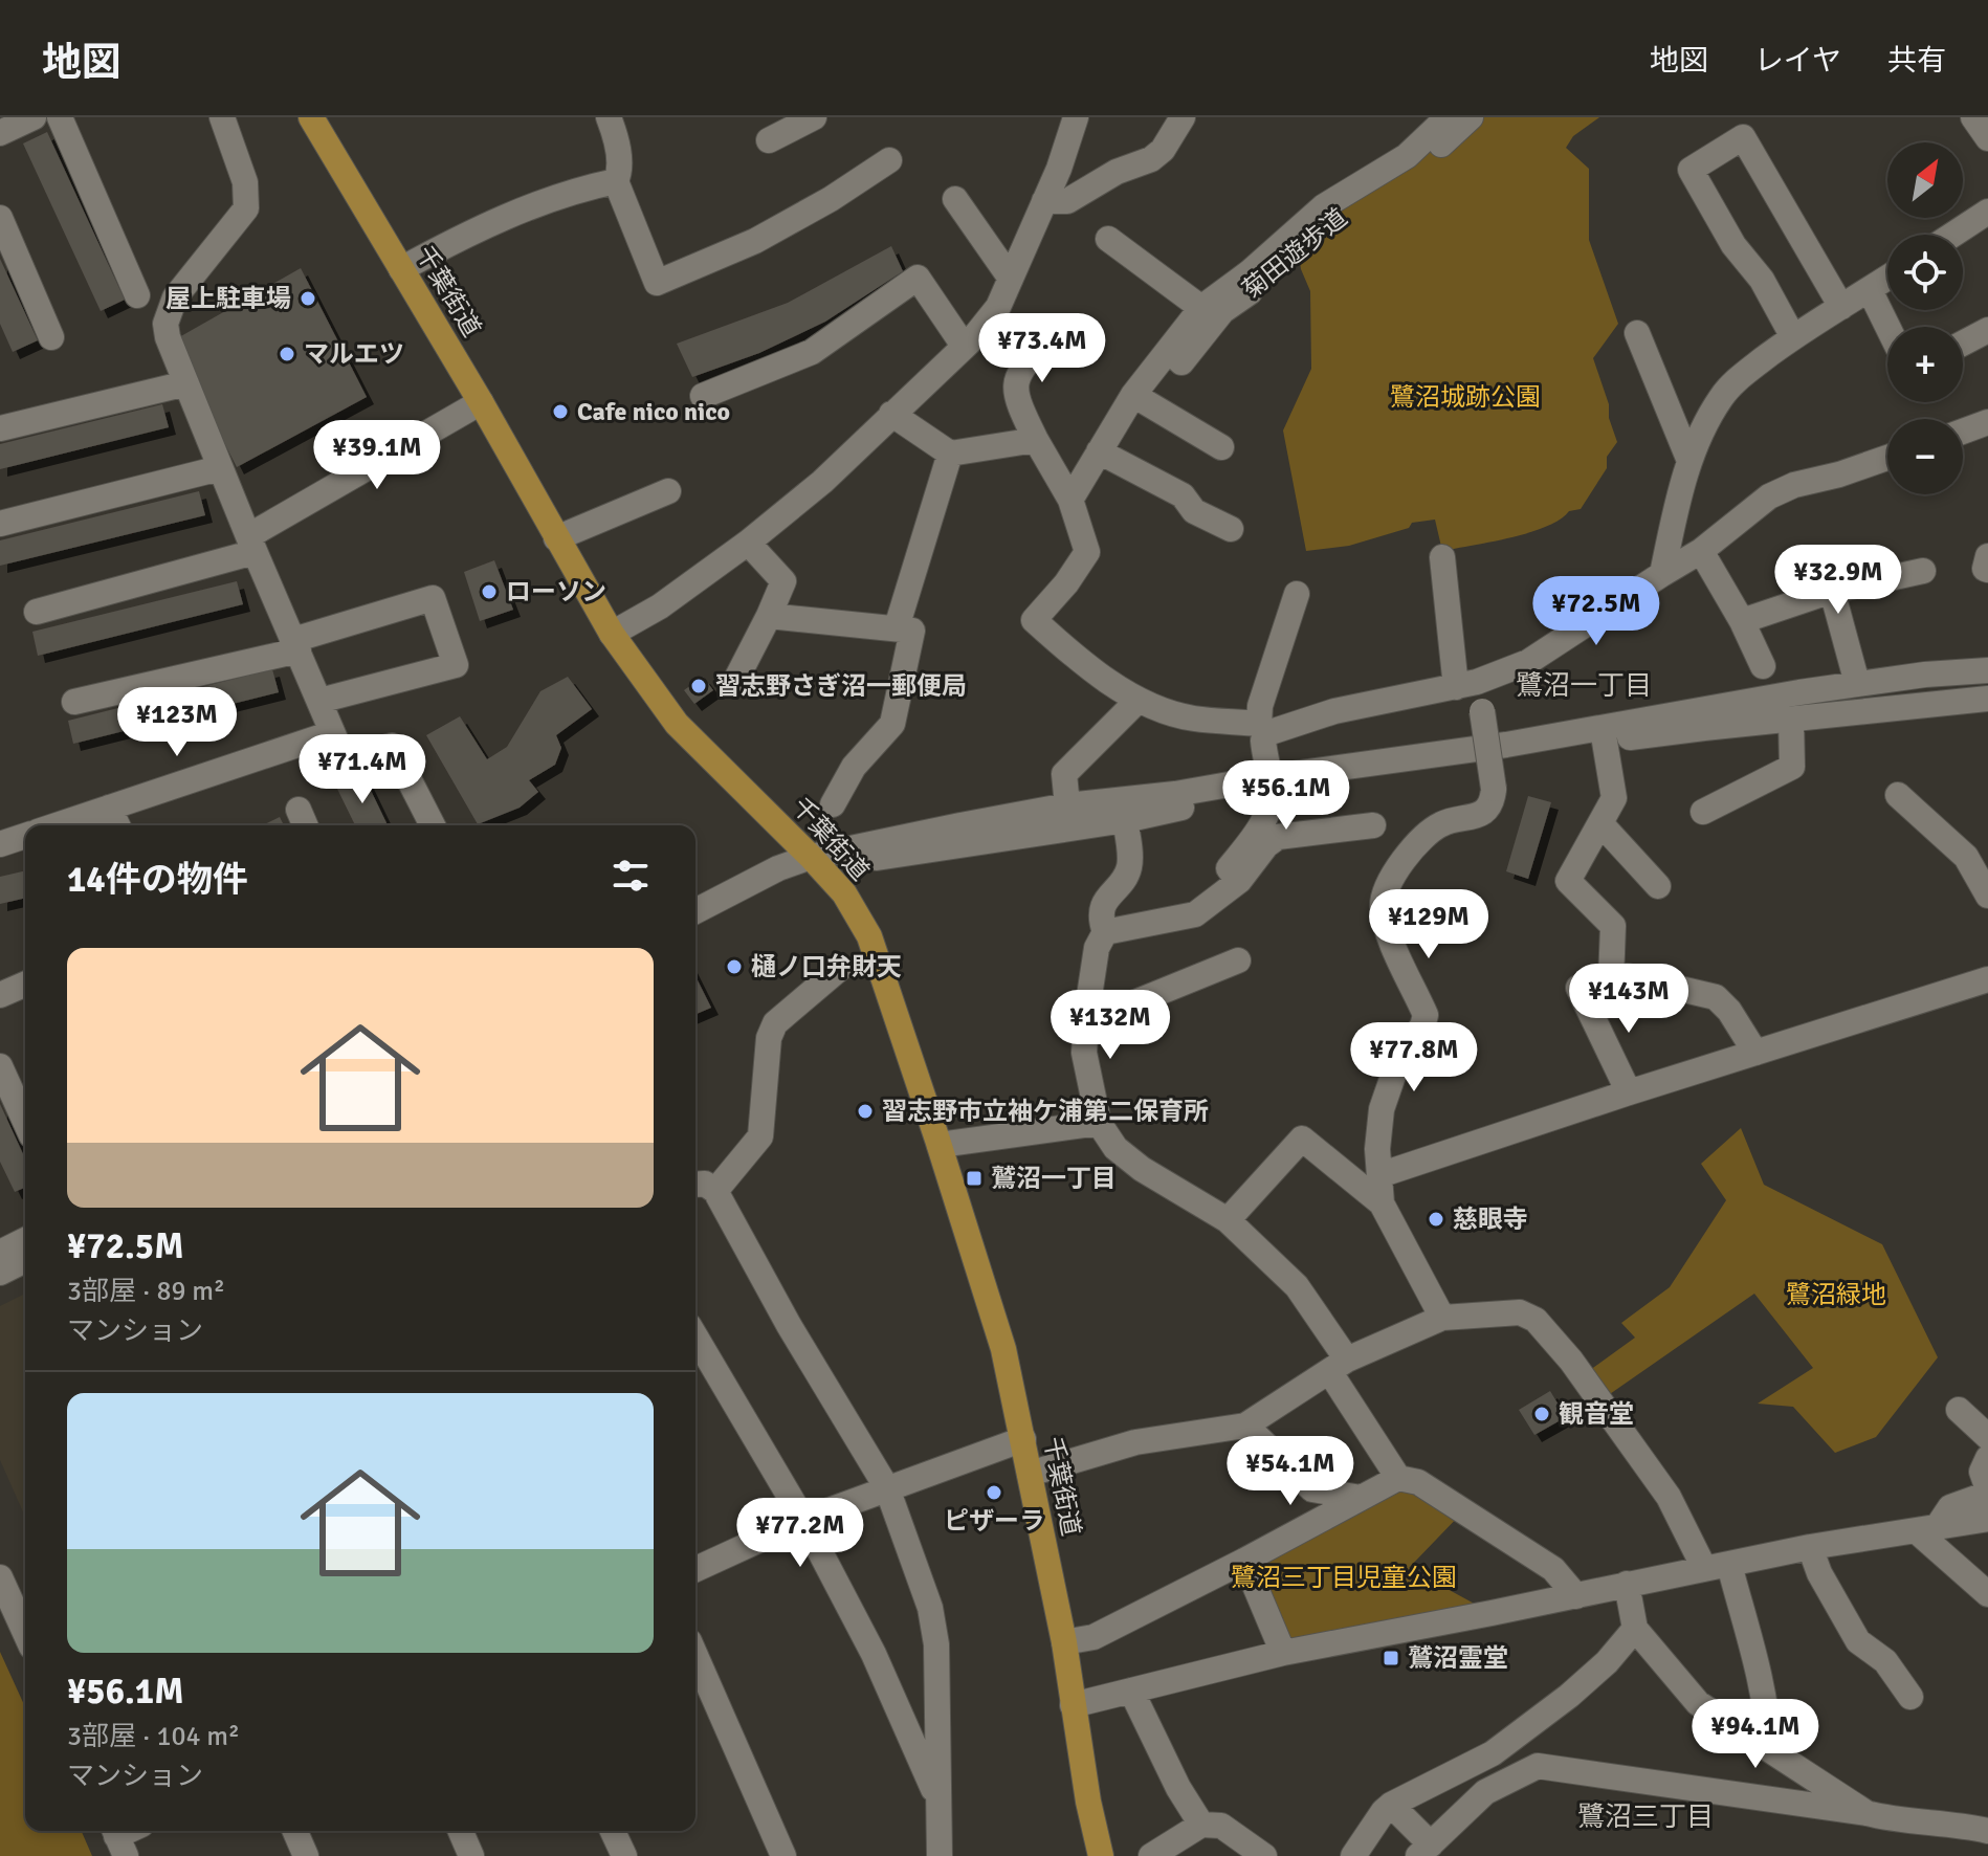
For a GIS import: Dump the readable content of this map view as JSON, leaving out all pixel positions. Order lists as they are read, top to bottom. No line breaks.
{"streets":{"highway":["千葉街道"],"street":["菊田遊歩道"]},"districts":["鷺沼一丁目","鷺沼三丁目"],"parks":["鷺沼城跡公園","鷺沼緑地","鷺沼三丁目児童公園"],"places":{"other":["屋上駐車場","マルエツ","Cafe nico nico","ローソン","習志野さぎ沼一郵便局","樋ノ口弁財天","習志野市立袖ケ浦第二保育所","慈眼寺","観音堂","ピザーラ"],"transit":["鷲沼一丁目","鷲沼霊堂"]},"north":"top right","page":{"header":"地図","nav":["地図","レイヤ","共有"],"map_buttons":["+","−"],"price":["¥73.4M","¥39.1M","¥32.9M","¥72.5M","¥123M","¥71.4M","¥56.1M","¥129M","¥143M","¥132M","¥77.8M","¥54.1M","¥77.2M","¥94.1M"],"heading":"14件の物件","list":[{"name":"¥72.5M","note":"3部屋 · 89 m² · マンション"},{"name":"¥56.1M","note":"3部屋 · 104 m² · マンション"}]}}
